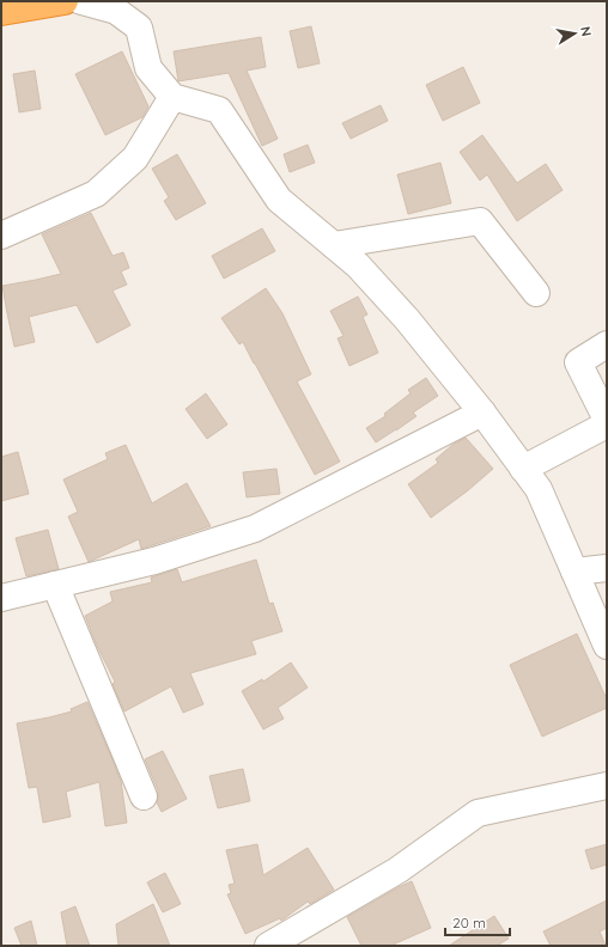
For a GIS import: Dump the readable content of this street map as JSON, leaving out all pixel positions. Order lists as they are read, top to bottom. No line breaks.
{"scale_bar":"20 m","north":"right"}
